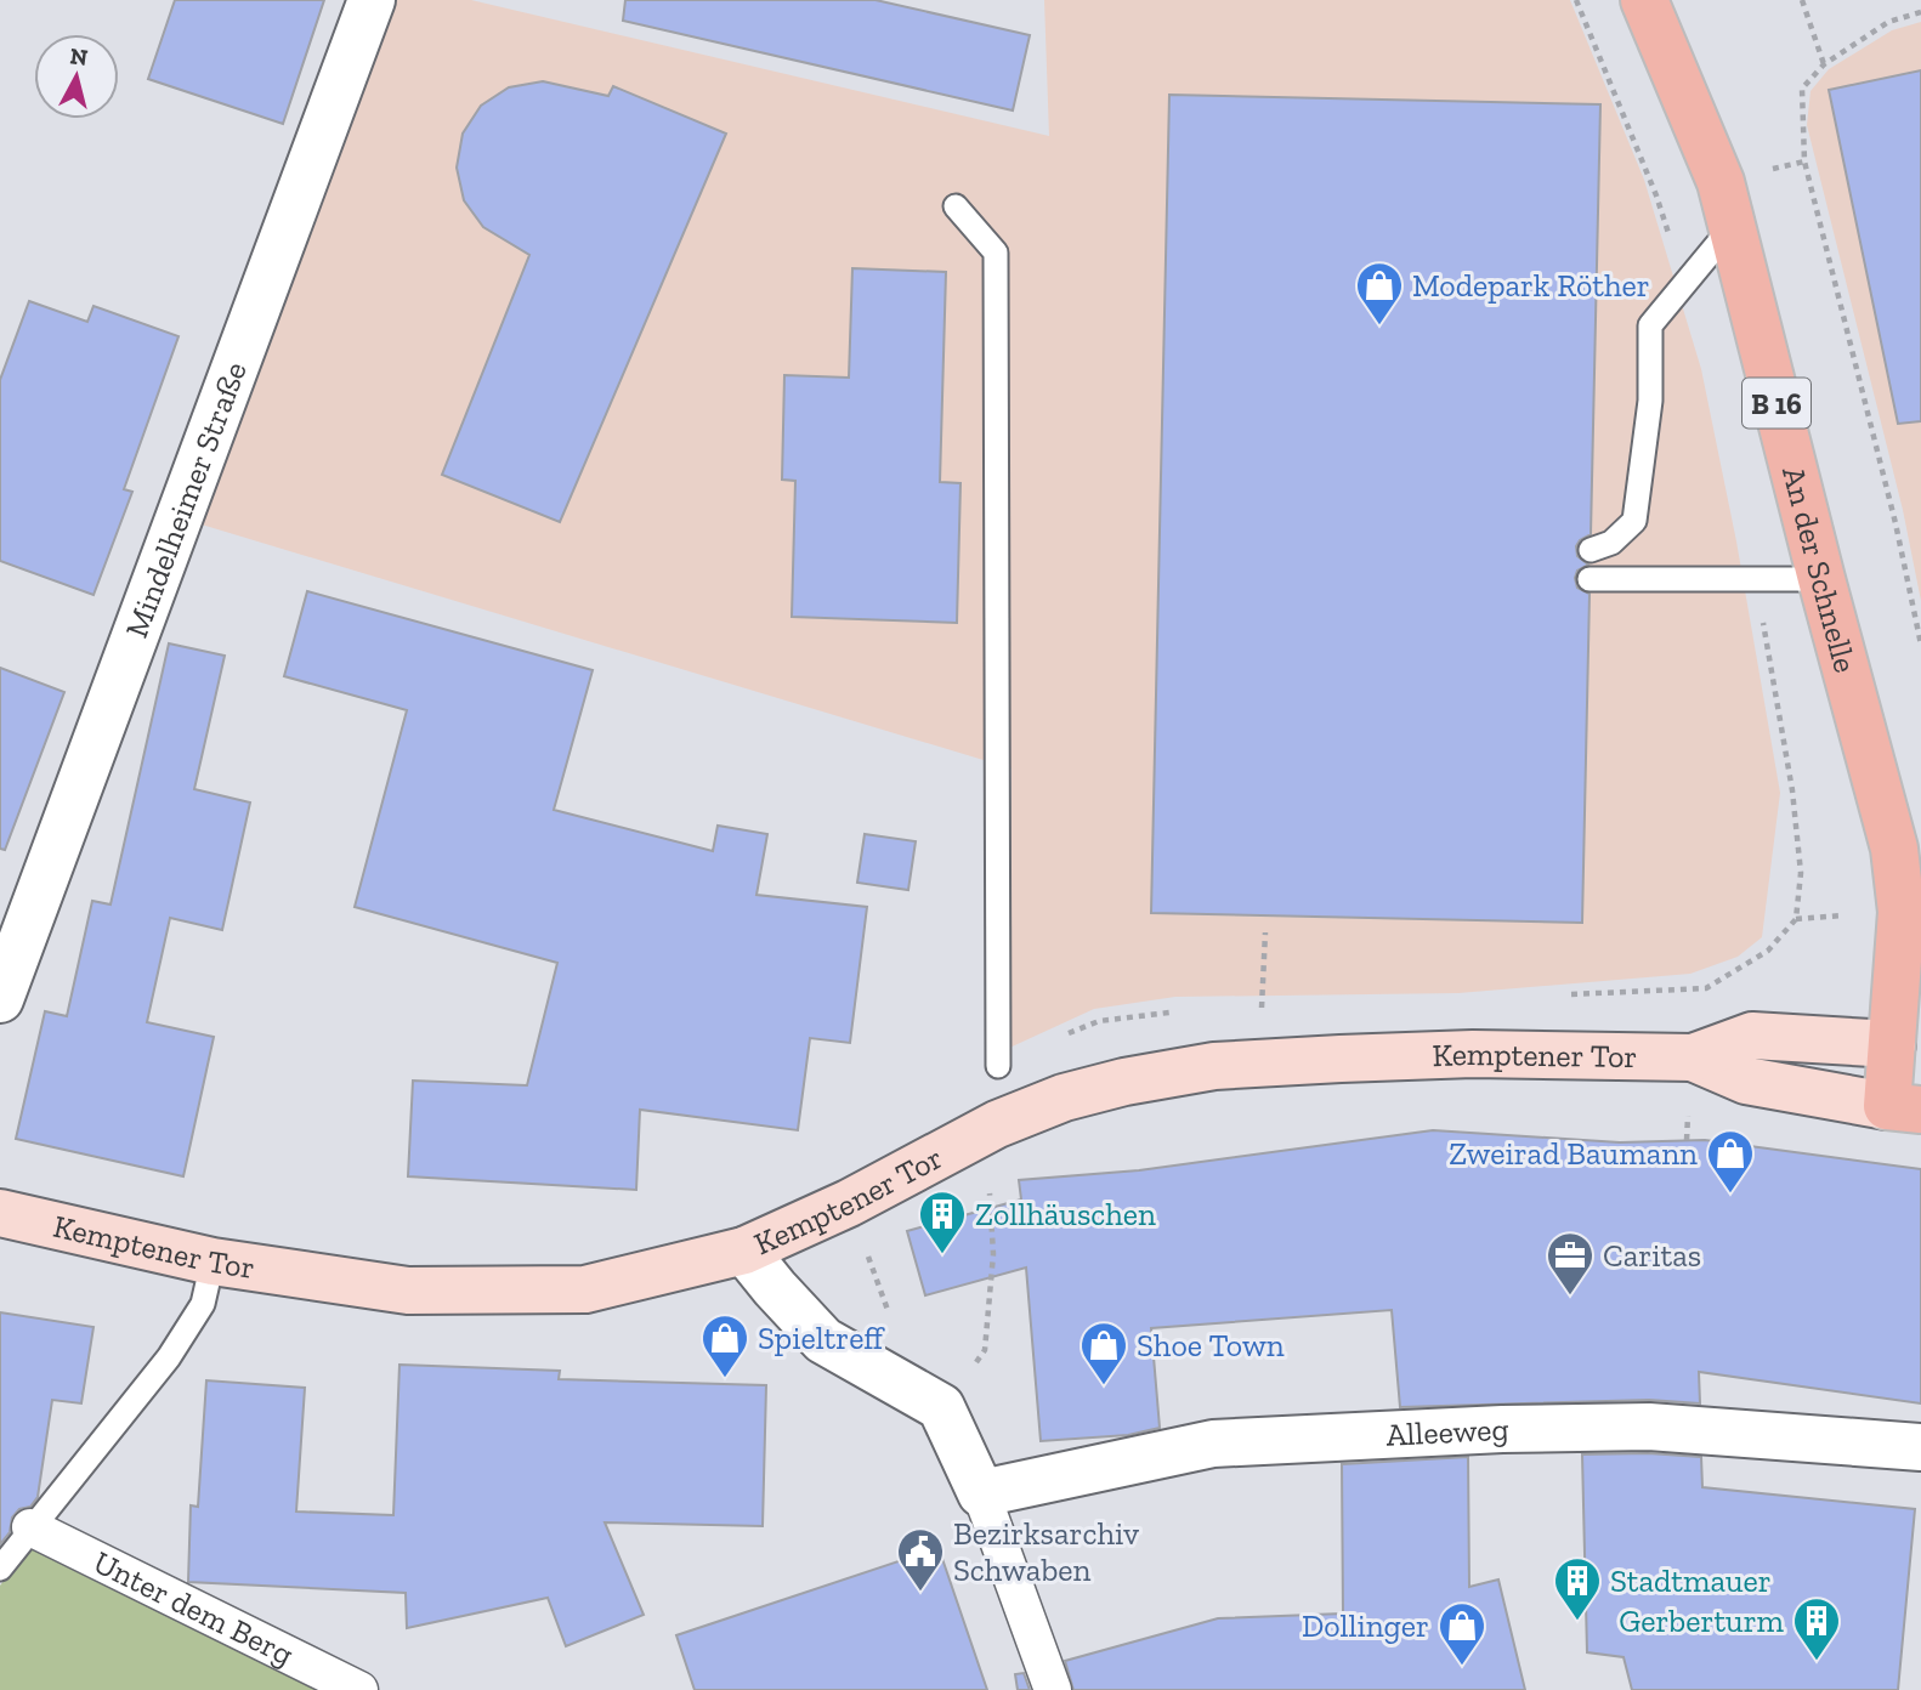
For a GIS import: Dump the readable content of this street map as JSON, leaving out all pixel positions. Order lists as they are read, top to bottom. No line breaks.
{"streets":{"main road":["B 16","An der Schnelle","Kemptener Tor"],"street":["Mindelheimer Straße","Alleeweg","Unter dem Berg"]},"crossings":[["An der Schnelle","Kemptener Tor"]],"places":{"shop":["Modepark Röther","Zweirad Baumann","Spieltreff","Shoe Town","Dollinger"],"building":["Zollhäuschen","Stadtmauer","Gerberturm"],"office":["Caritas"],"public building":["Bezirksarchiv Schwaben"]},"north":"top"}
